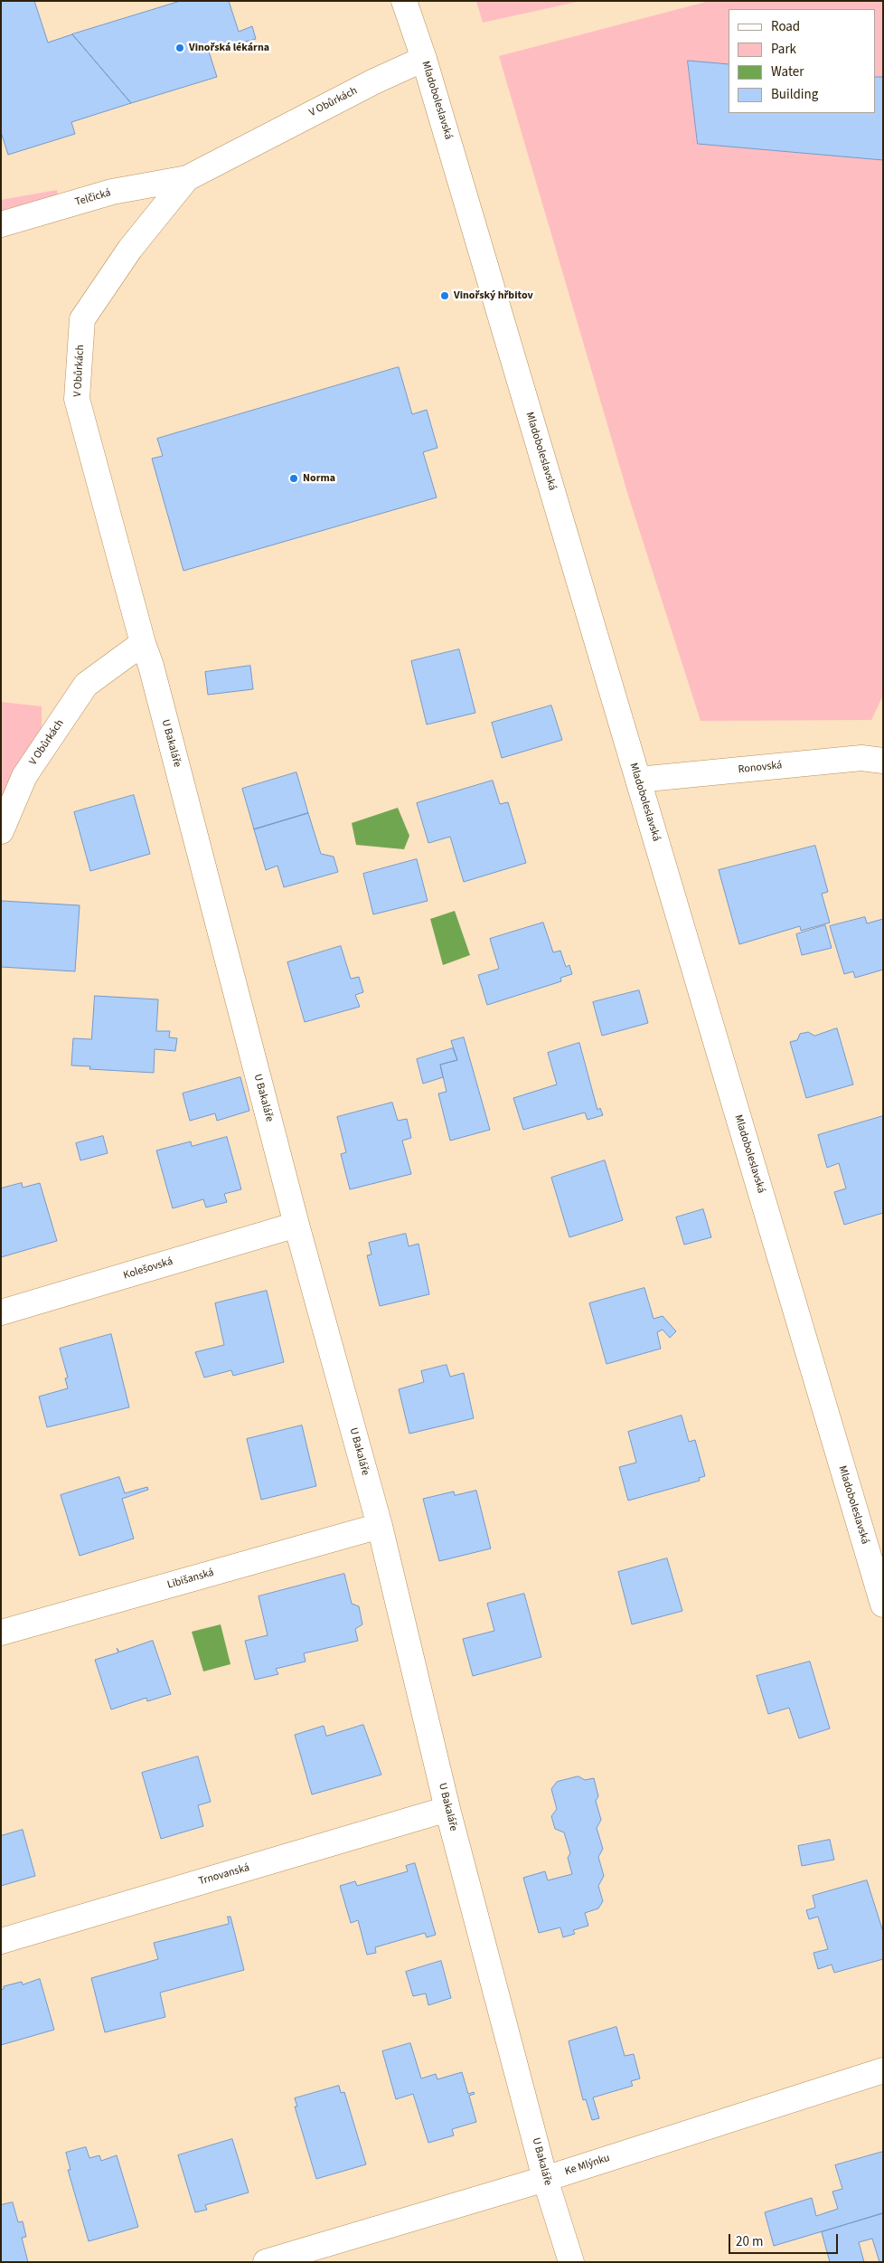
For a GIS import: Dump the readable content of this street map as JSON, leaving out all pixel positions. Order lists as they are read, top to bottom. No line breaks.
{"streets":{"street":["Mladoboleslavská","V Obůrkách","Telčická","U Bakaláře","Ronovská","Kolešovská","Libišanská","Trnovanská","Ke Mlýnku"]},"crossings":[["Mladoboleslavská","V Obůrkách"],["Mladoboleslavská","Ronovská"],["V Obůrkách","Telčická"],["V Obůrkách","U Bakaláře"],["U Bakaláře","Kolešovská"],["U Bakaláře","Libišanská"],["U Bakaláře","Trnovanská"],["U Bakaláře","Ke Mlýnku"]],"places":["Vinořská lékárna","Vinořský hřbitov","Norma"],"legend":["Road","Park","Water","Building"],"scale_bar":"20 m"}
